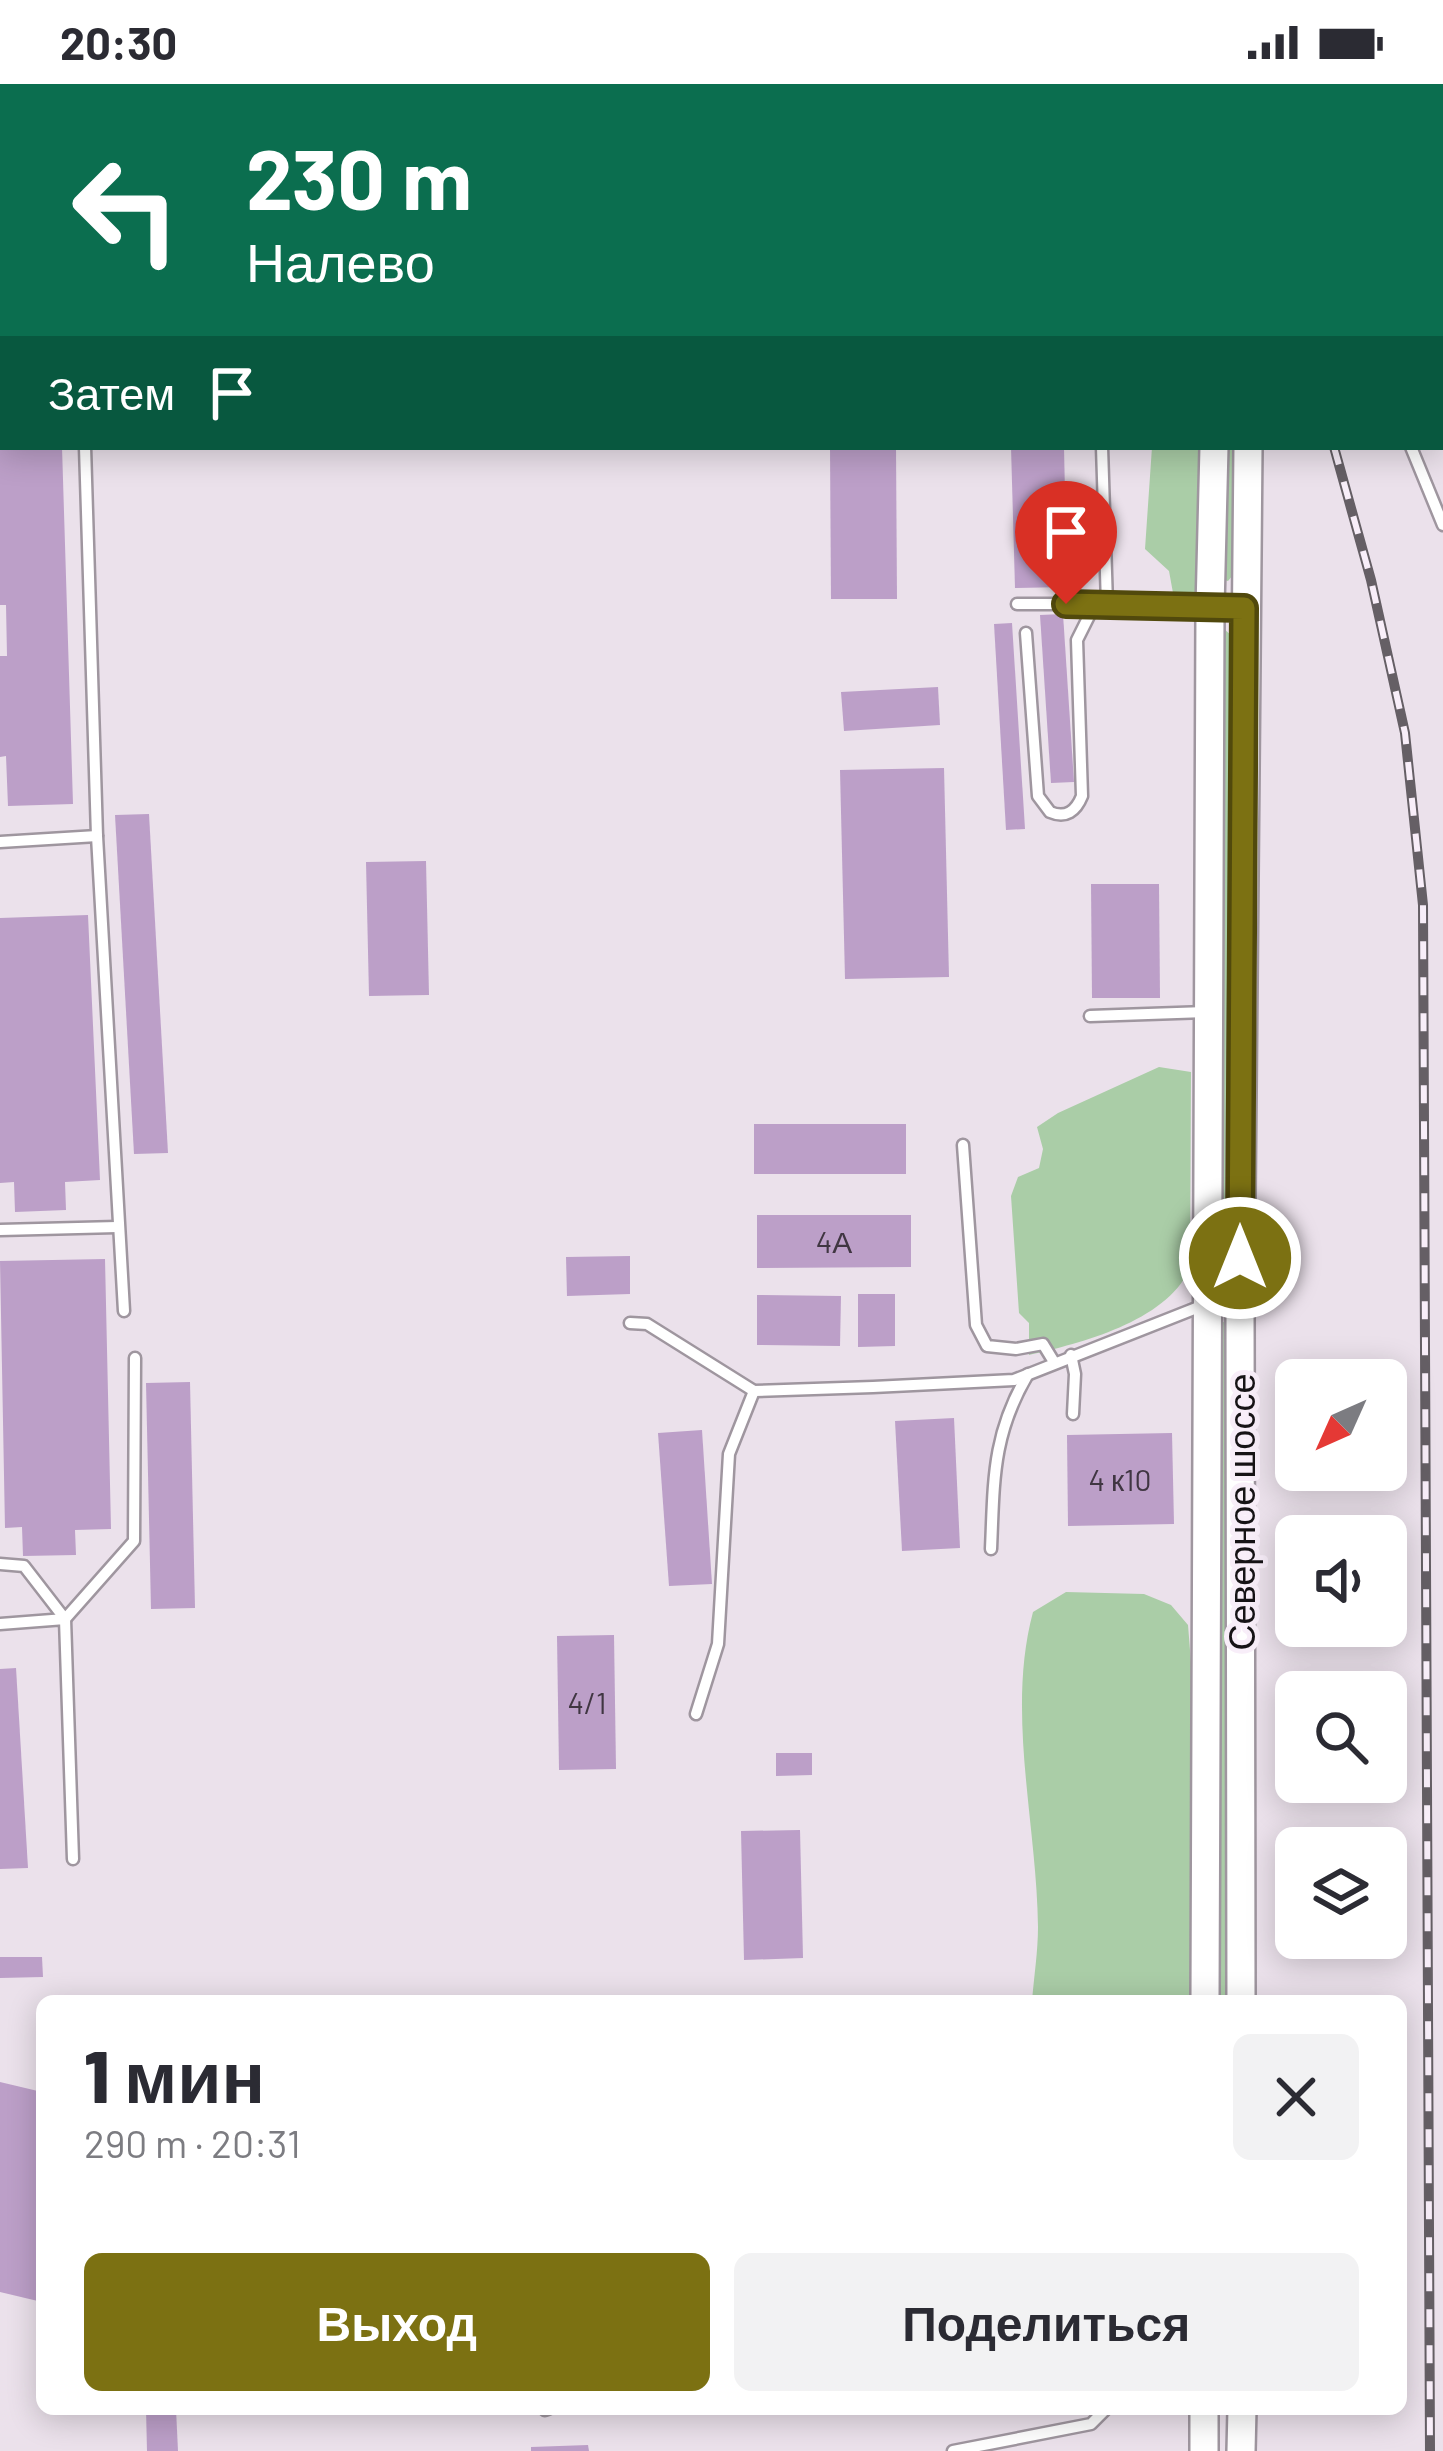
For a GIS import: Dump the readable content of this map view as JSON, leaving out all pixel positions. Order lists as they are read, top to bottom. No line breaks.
{"streets":{"main road":["Северное шоссе"]},"house_numbers":["4А","4 к10","4/1"],"north":"bottom left","page":{"status":"20:30","turn":["230 m","Налево"],"then":"Затем","heading":["1 мин","290 m · 20:31"],"buttons":["Выход","Поделиться"]}}
